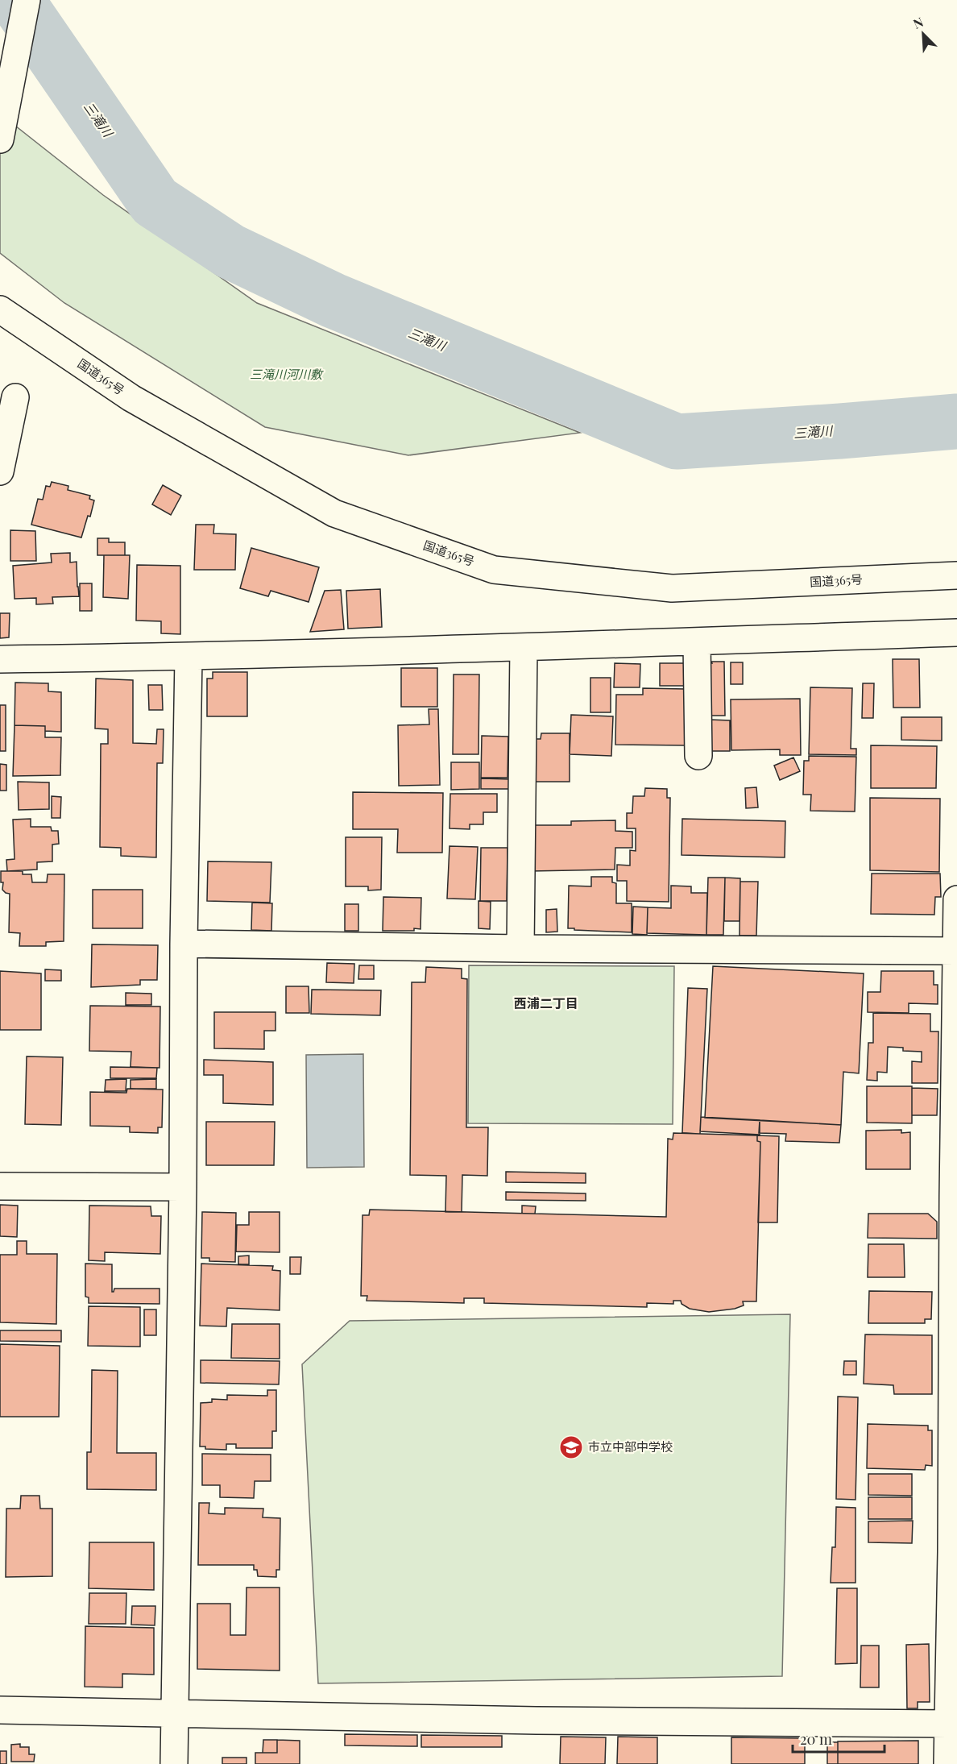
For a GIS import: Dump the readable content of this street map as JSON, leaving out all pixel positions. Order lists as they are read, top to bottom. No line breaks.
{"streets":{"main road":["国道365号"]},"districts":["西浦二丁目"],"water":["三滝川"],"parks":["三滝川河川敷"],"places":{"school or university":["市立中部中学校"]},"scale_bar":"20 m","north":"top left"}
